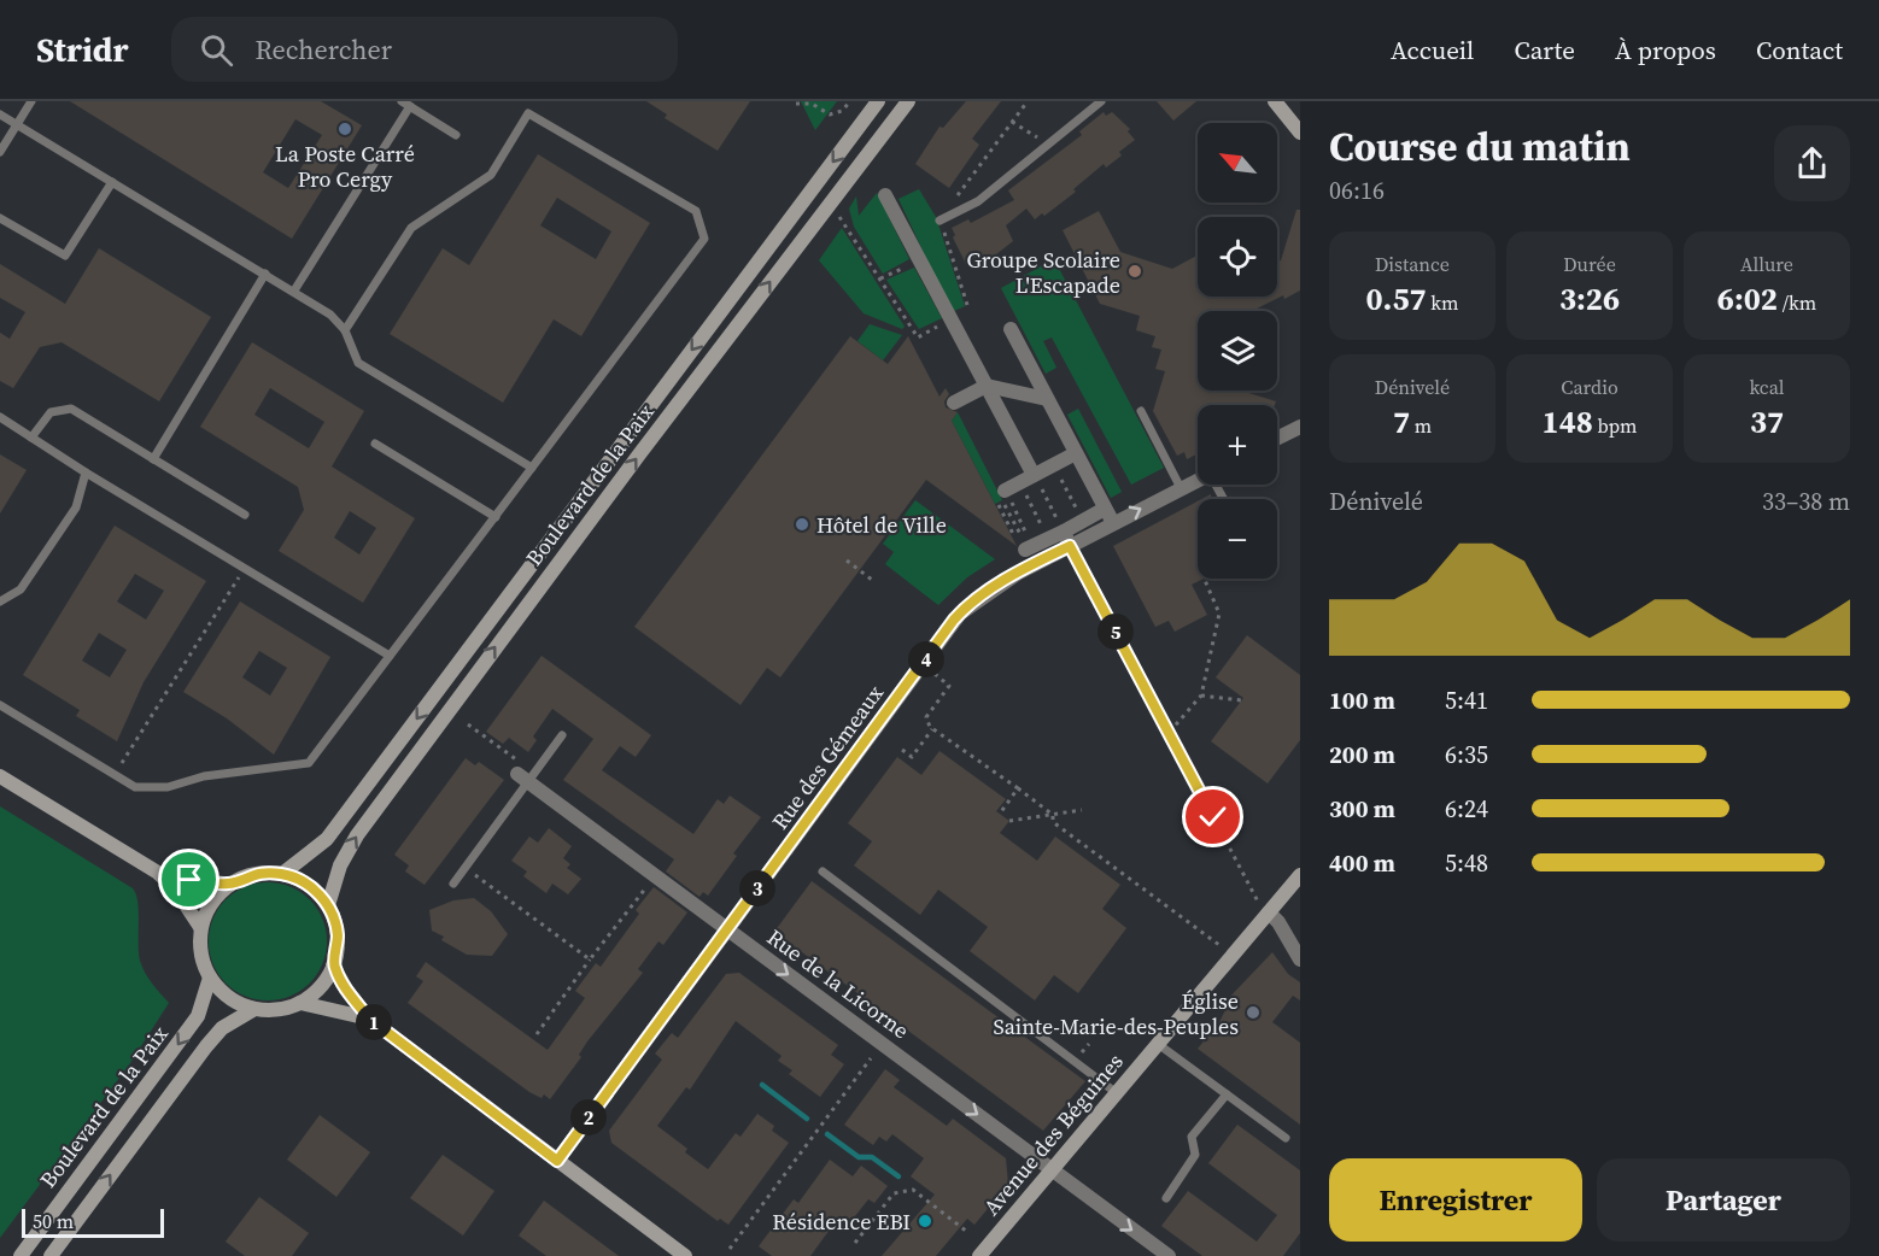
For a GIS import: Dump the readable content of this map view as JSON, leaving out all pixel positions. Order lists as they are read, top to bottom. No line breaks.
{"streets":{"main road":["Boulevard de la Paix","Avenue des Béguines"],"street":["Rue des Gémeaux","Rue de la Licorne"]},"crossings":[["Rue des Gémeaux","Rue de la Licorne"],["Rue de la Licorne","Avenue des Béguines"]],"one_way":["Rue de la Licorne"],"places":["La Poste Carré Pro Cergy","Groupe Scolaire L'Escapade","Hôtel de Ville","Église Sainte-Marie-des-Peuples","Résidence EBI"],"scale_bar":"50 m","north":"top left","page":{"header":"Stridr","search":"Rechercher","nav":["Accueil","Carte","À propos","Contact"],"heading":["Course du matin","06:16"],"map_buttons":["+","−"],"stats":[["Distance","0.57 km"],["Durée","3:26"],["Allure","6:02 /km"],["Dénivelé","7 m"],["Cardio","148 bpm"],["kcal","37"]],"chart":["Dénivelé","33–38 m"],"pins":["5","4","3","1","2"],"list":[{"name":"100 m","note":"5:41"},{"name":"200 m","note":"6:35"},{"name":"300 m","note":"6:24"},{"name":"400 m","note":"5:48"}],"buttons":["Enregistrer","Partager"],"scale":"50 m"}}
